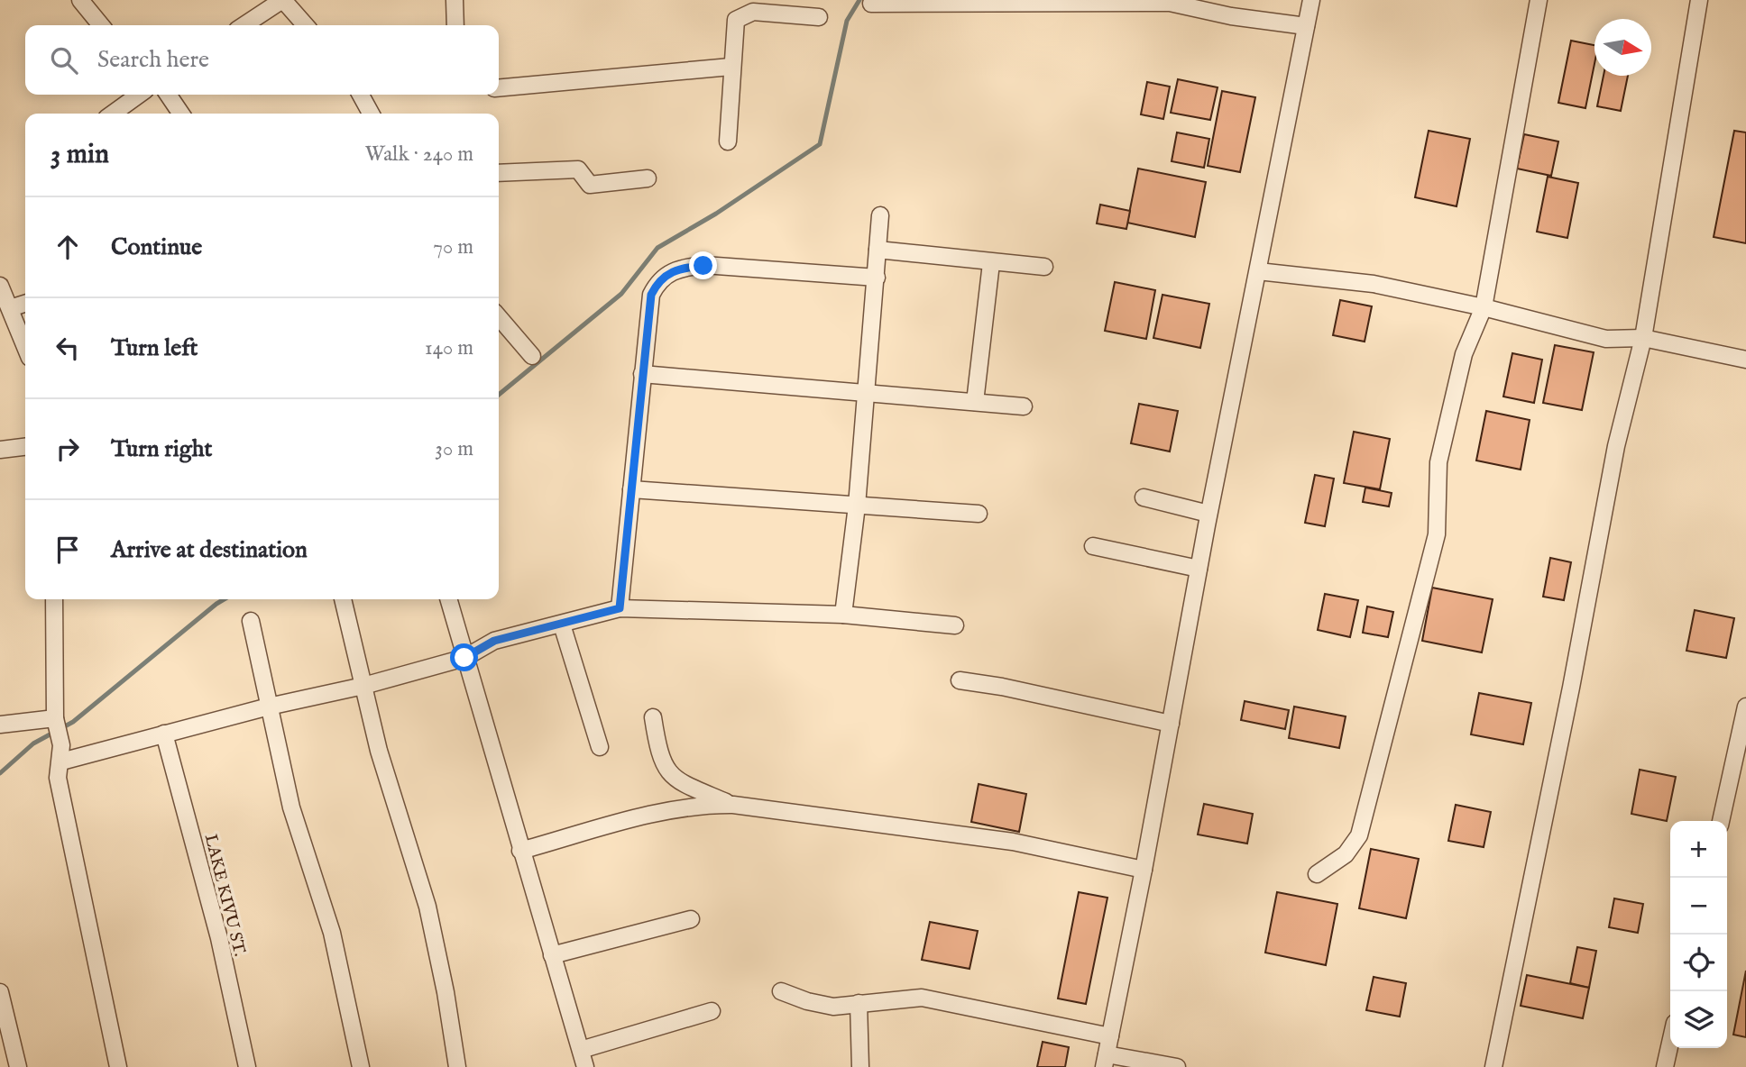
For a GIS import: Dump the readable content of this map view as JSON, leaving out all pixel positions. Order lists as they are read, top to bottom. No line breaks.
{"streets":{"street":["LAKE KIVU ST."]},"north":"right","page":{"search":"Search here","heading":["3 min","Walk · 240 m"],"list":[["Continue","70 m"],["Turn left","140 m"],["Turn right","30 m"],"Arrive at destination"],"map_buttons":["+","−"]}}
